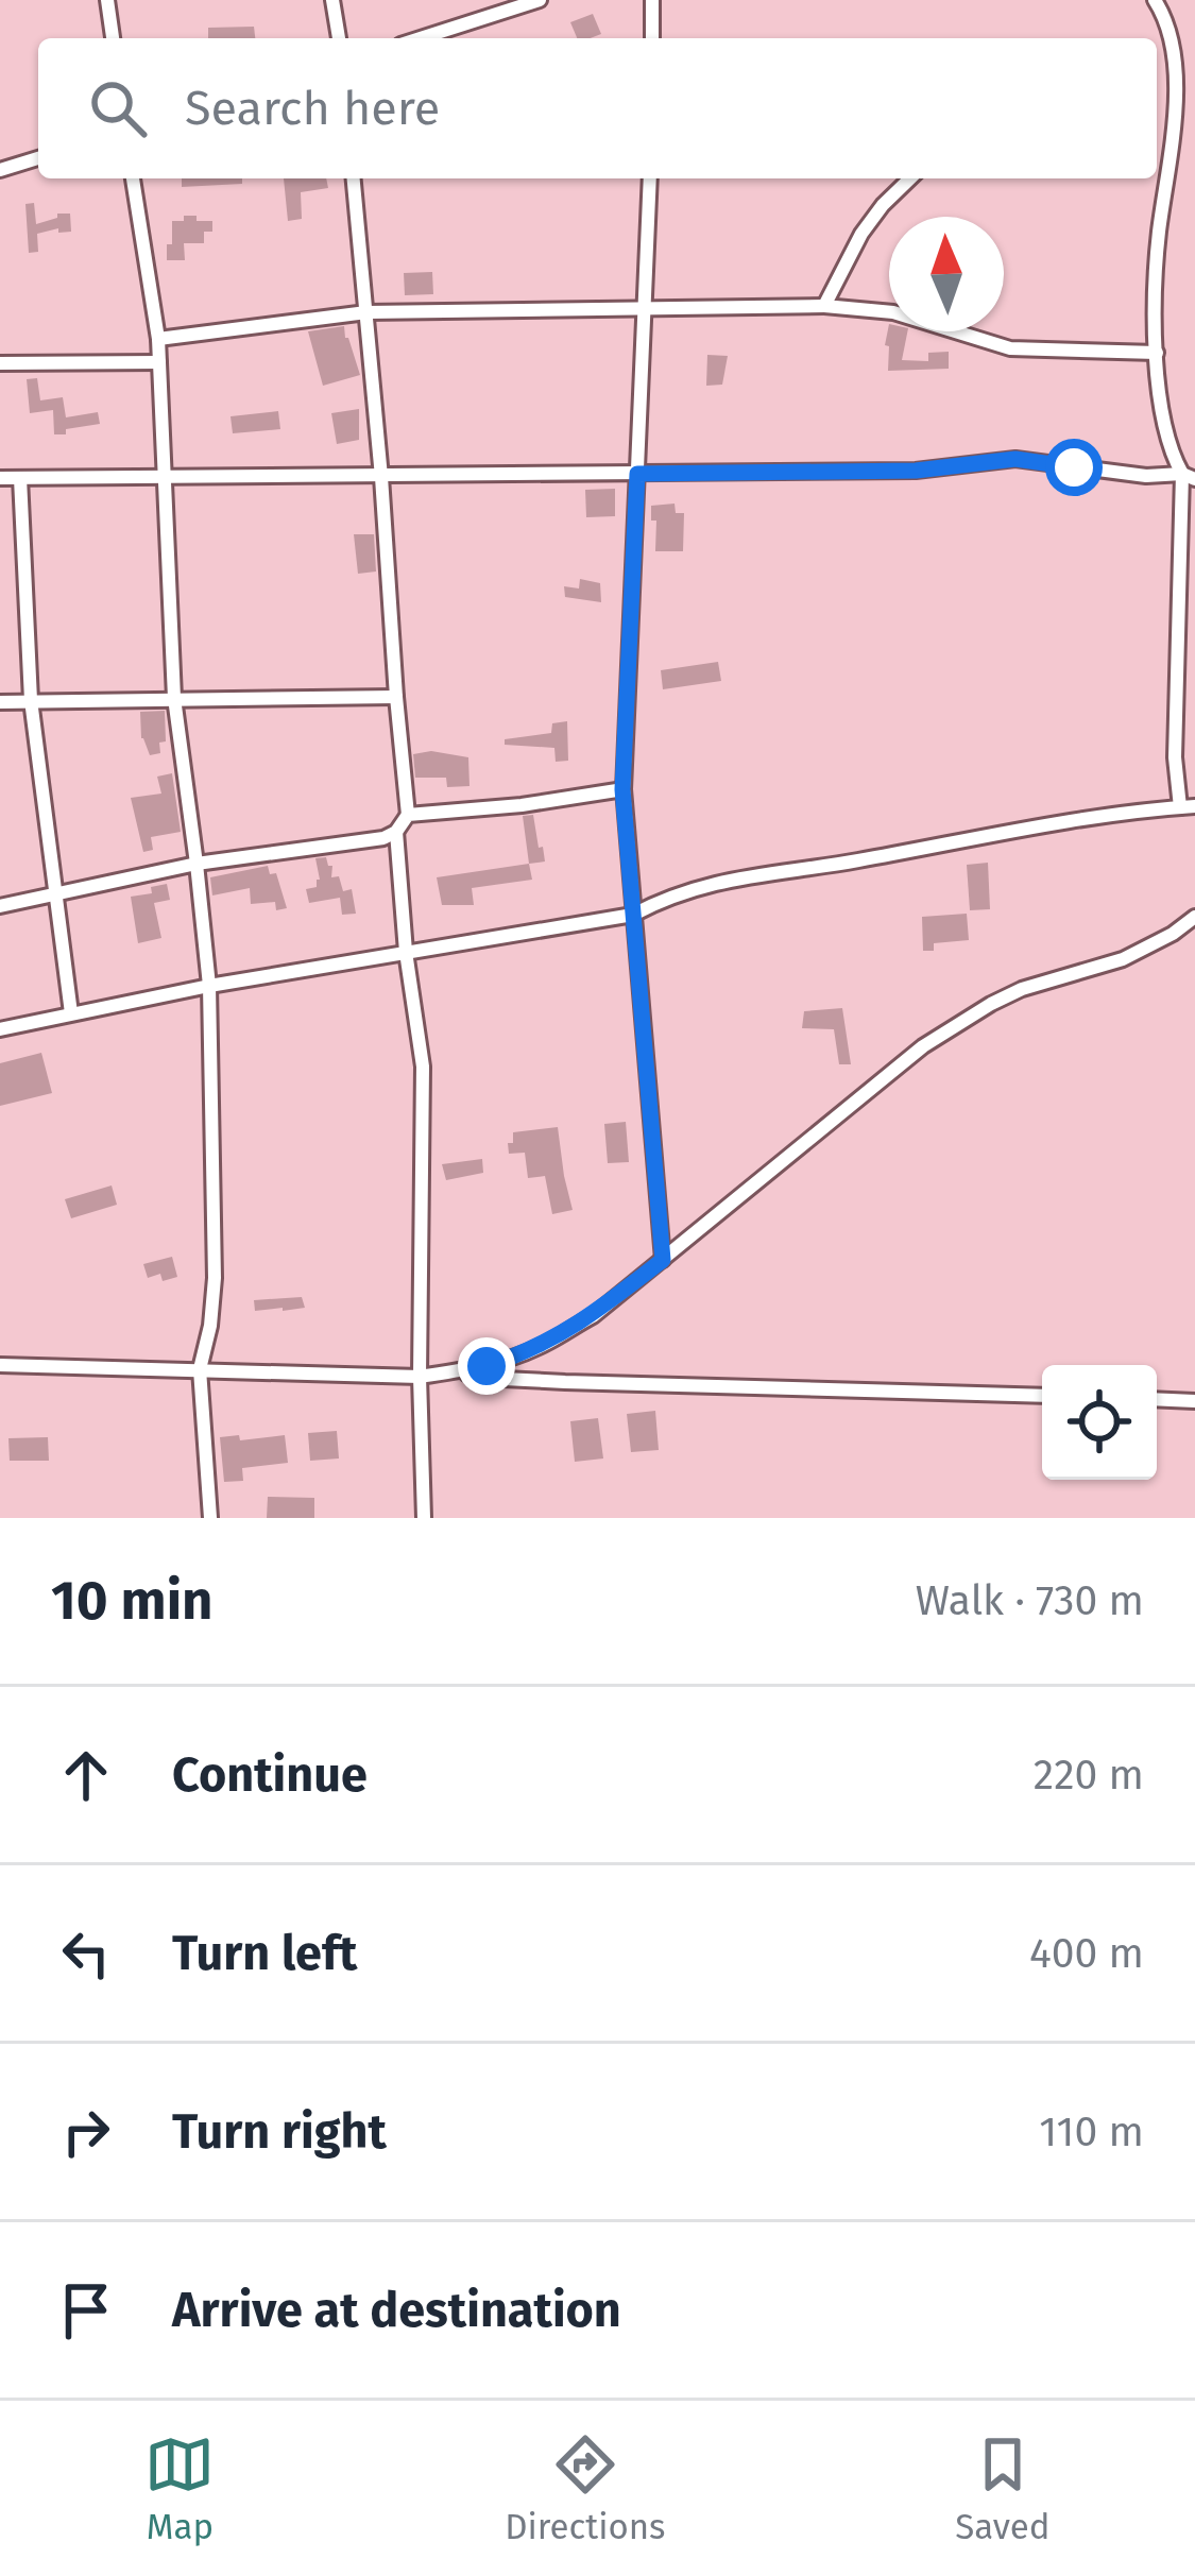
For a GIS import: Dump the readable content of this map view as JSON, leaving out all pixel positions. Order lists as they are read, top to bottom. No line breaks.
{"north":"top","page":{"search":"Search here","heading":["10 min","Walk · 730 m"],"list":[["Continue","220 m"],["Turn left","400 m"],["Turn right","110 m"],"Arrive at destination"],"nav":["Map","Directions","Saved"]}}
